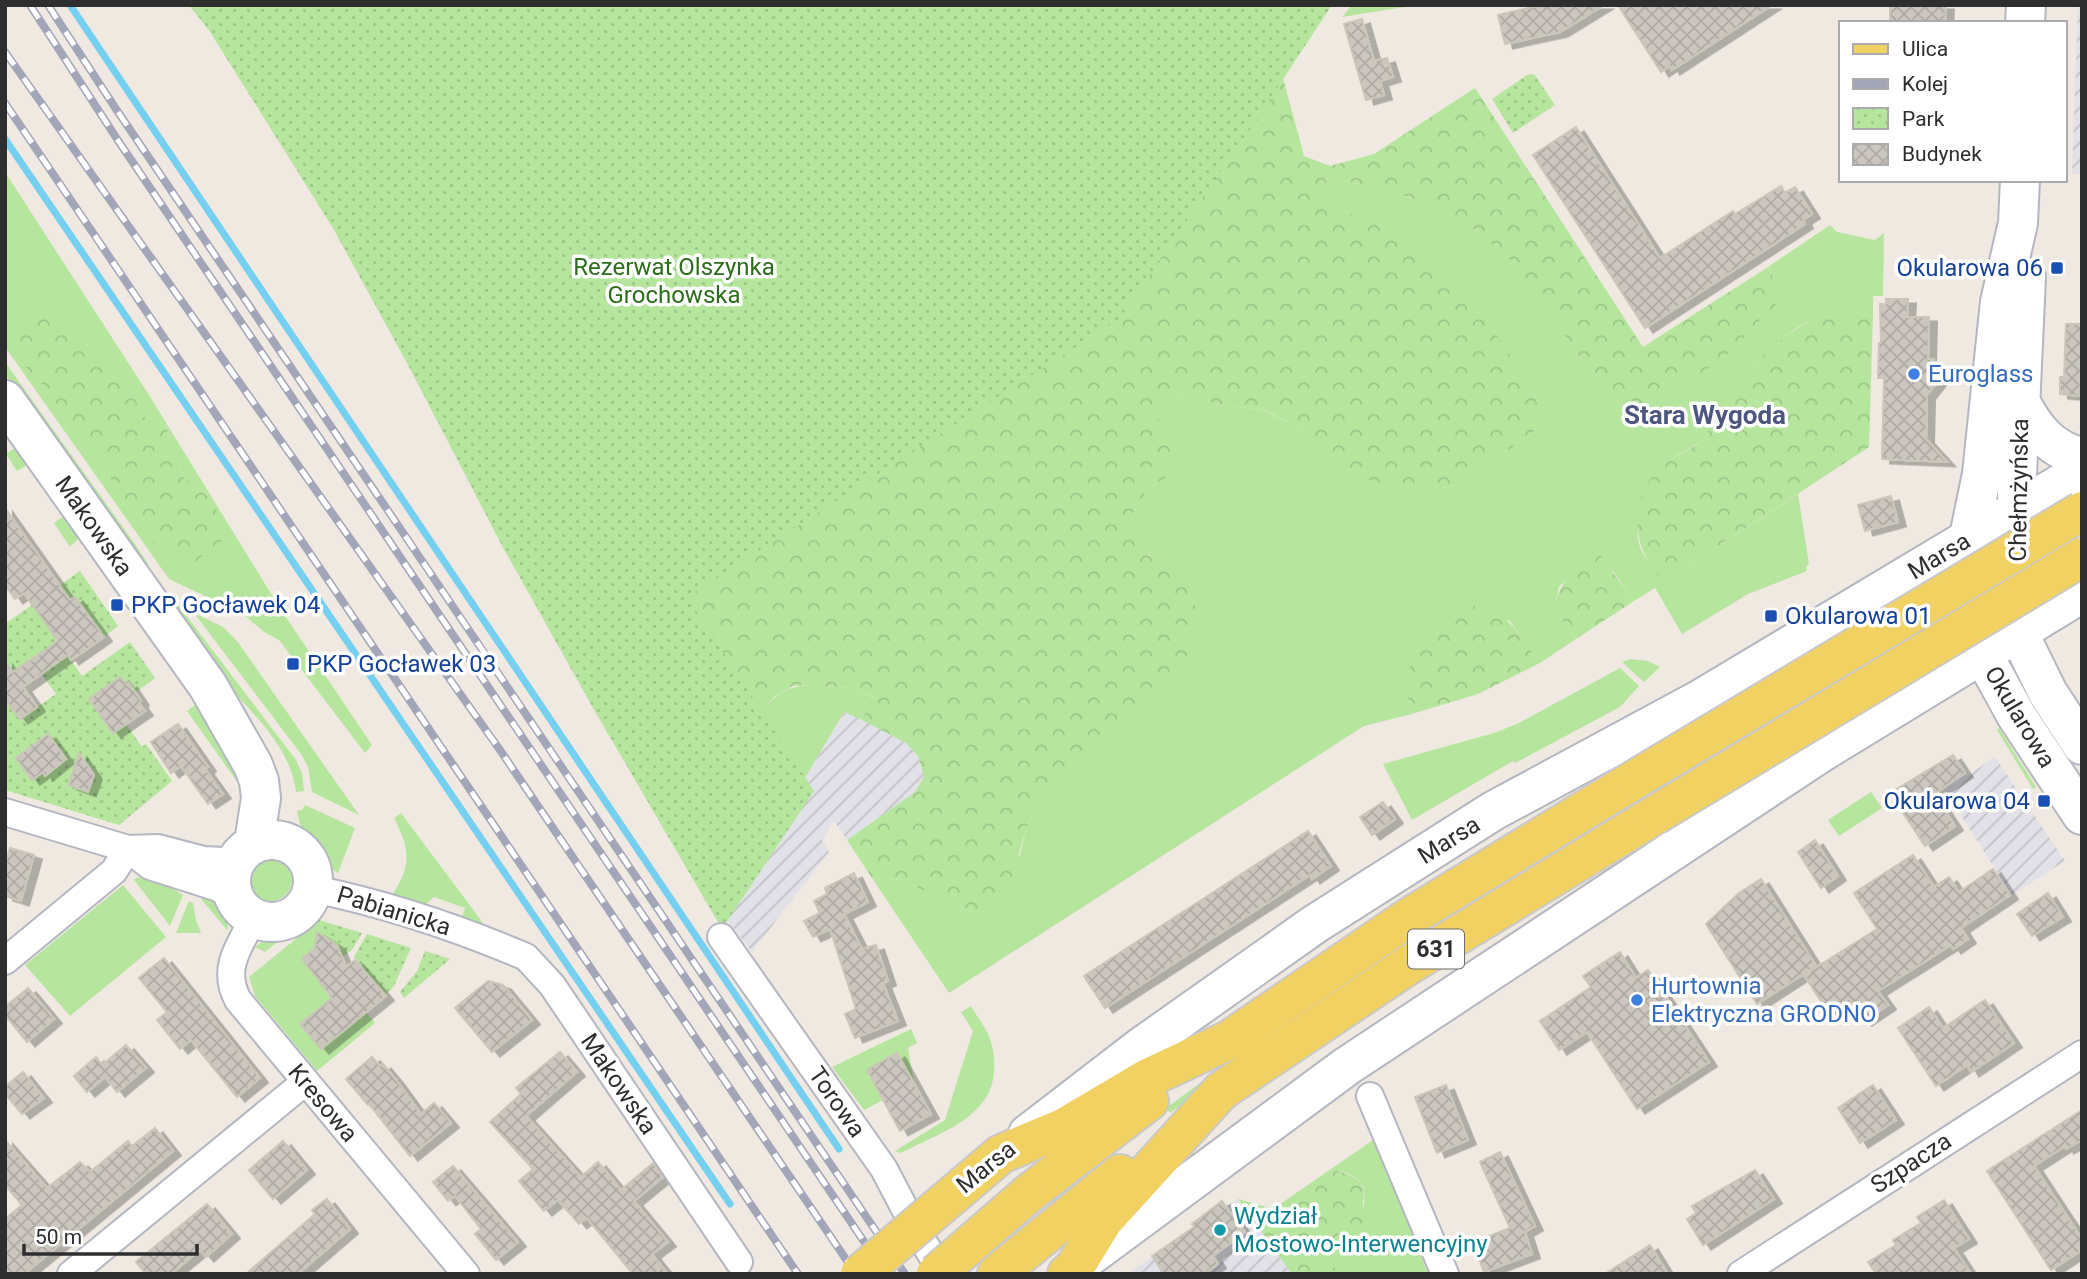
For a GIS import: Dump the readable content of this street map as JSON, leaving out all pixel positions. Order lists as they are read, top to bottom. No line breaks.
{"streets":{"main road":["Chełmżyńska","Makowska","Marsa","Okularowa","631"],"street":["Pabianicka","Torowa","Kresowa","Szpacza"]},"crossings":[["Chełmżyńska","Marsa"],["Chełmżyńska","Okularowa"],["Makowska","Pabianicka"],["Makowska","Kresowa"],["Marsa","631"],["Pabianicka","Kresowa"]],"districts":["Stara Wygoda"],"parks":["Rezerwat Olszynka Grochowska"],"places":{"transit":["Okularowa 06","PKP Gocławek 04","Okularowa 01","PKP Gocławek 03","Okularowa 04"],"other":["Euroglass","Hurtownia Elektryczna GRODNO","Wydział Mostowo-Interwencyjny"]},"legend":["Ulica","Kolej","Park","Budynek"],"scale_bar":"50 m"}
